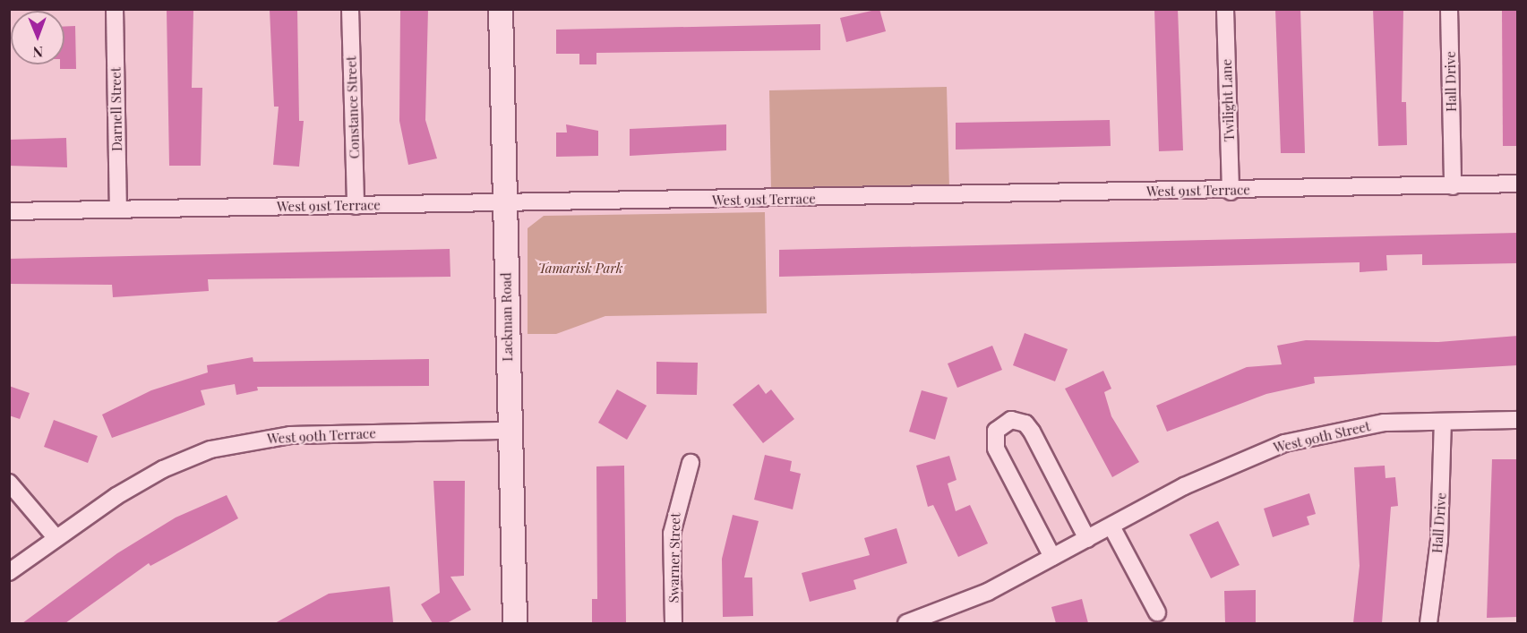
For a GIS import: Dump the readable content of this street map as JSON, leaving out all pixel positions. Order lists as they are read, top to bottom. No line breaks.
{"streets":{"main road":["Lackman Road"],"street":["Hall Drive","Twilight Lane","Constance Street","Darnell Street","West 91st Terrace","West 90th Terrace","West 90th Street","Swarner Street"]},"crossings":[["Hall Drive","West 91st Terrace"],["Hall Drive","West 90th Street"],["Twilight Lane","West 91st Terrace"],["Constance Street","West 91st Terrace"],["Darnell Street","West 91st Terrace"],["West 91st Terrace","Lackman Road"],["Lackman Road","West 90th Terrace"]],"parks":["Tamarisk Park"],"north":"bottom"}
